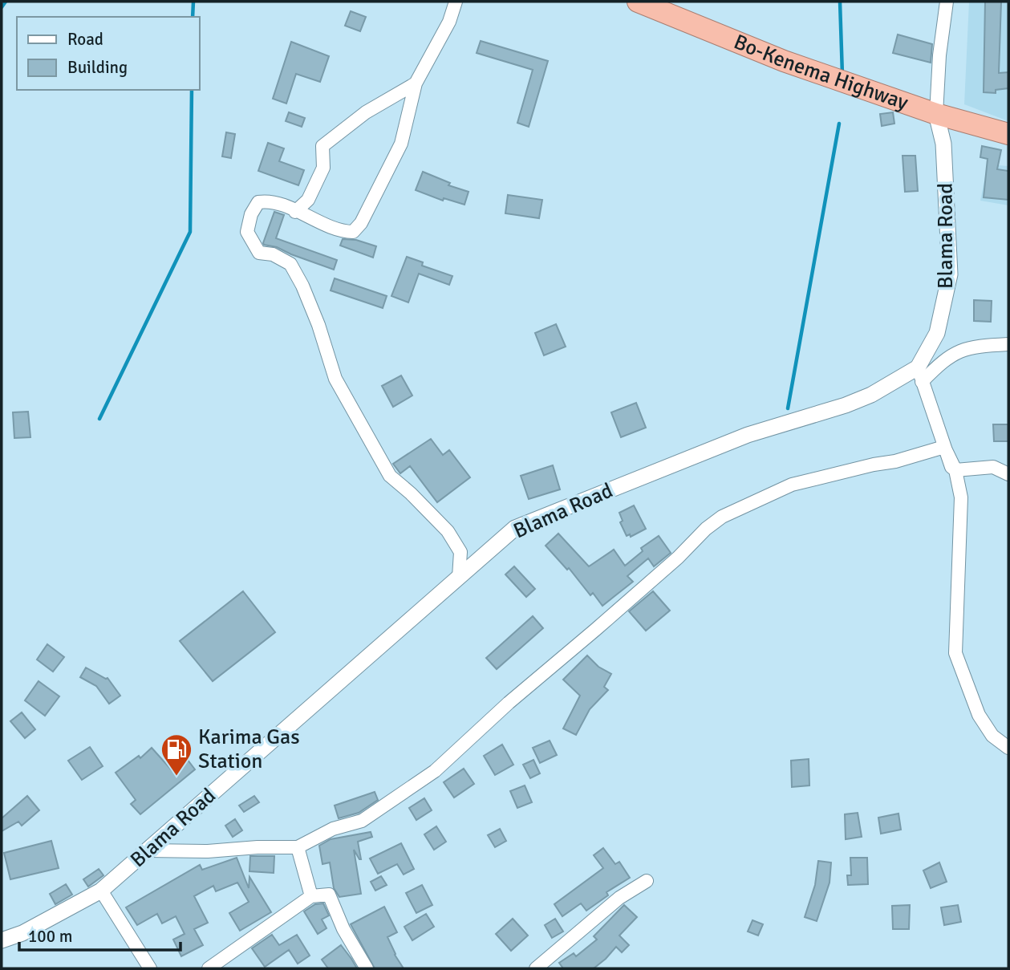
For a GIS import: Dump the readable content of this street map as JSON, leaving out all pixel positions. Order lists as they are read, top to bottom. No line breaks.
{"streets":{"highway":["Bo-Kenema Highway"],"street":["Blama Road"]},"crossings":[["Bo-Kenema Highway","Blama Road"]],"places":{"fuel station":["Karima Gas Station"]},"legend":["Road","Building"],"scale_bar":"100 m"}
